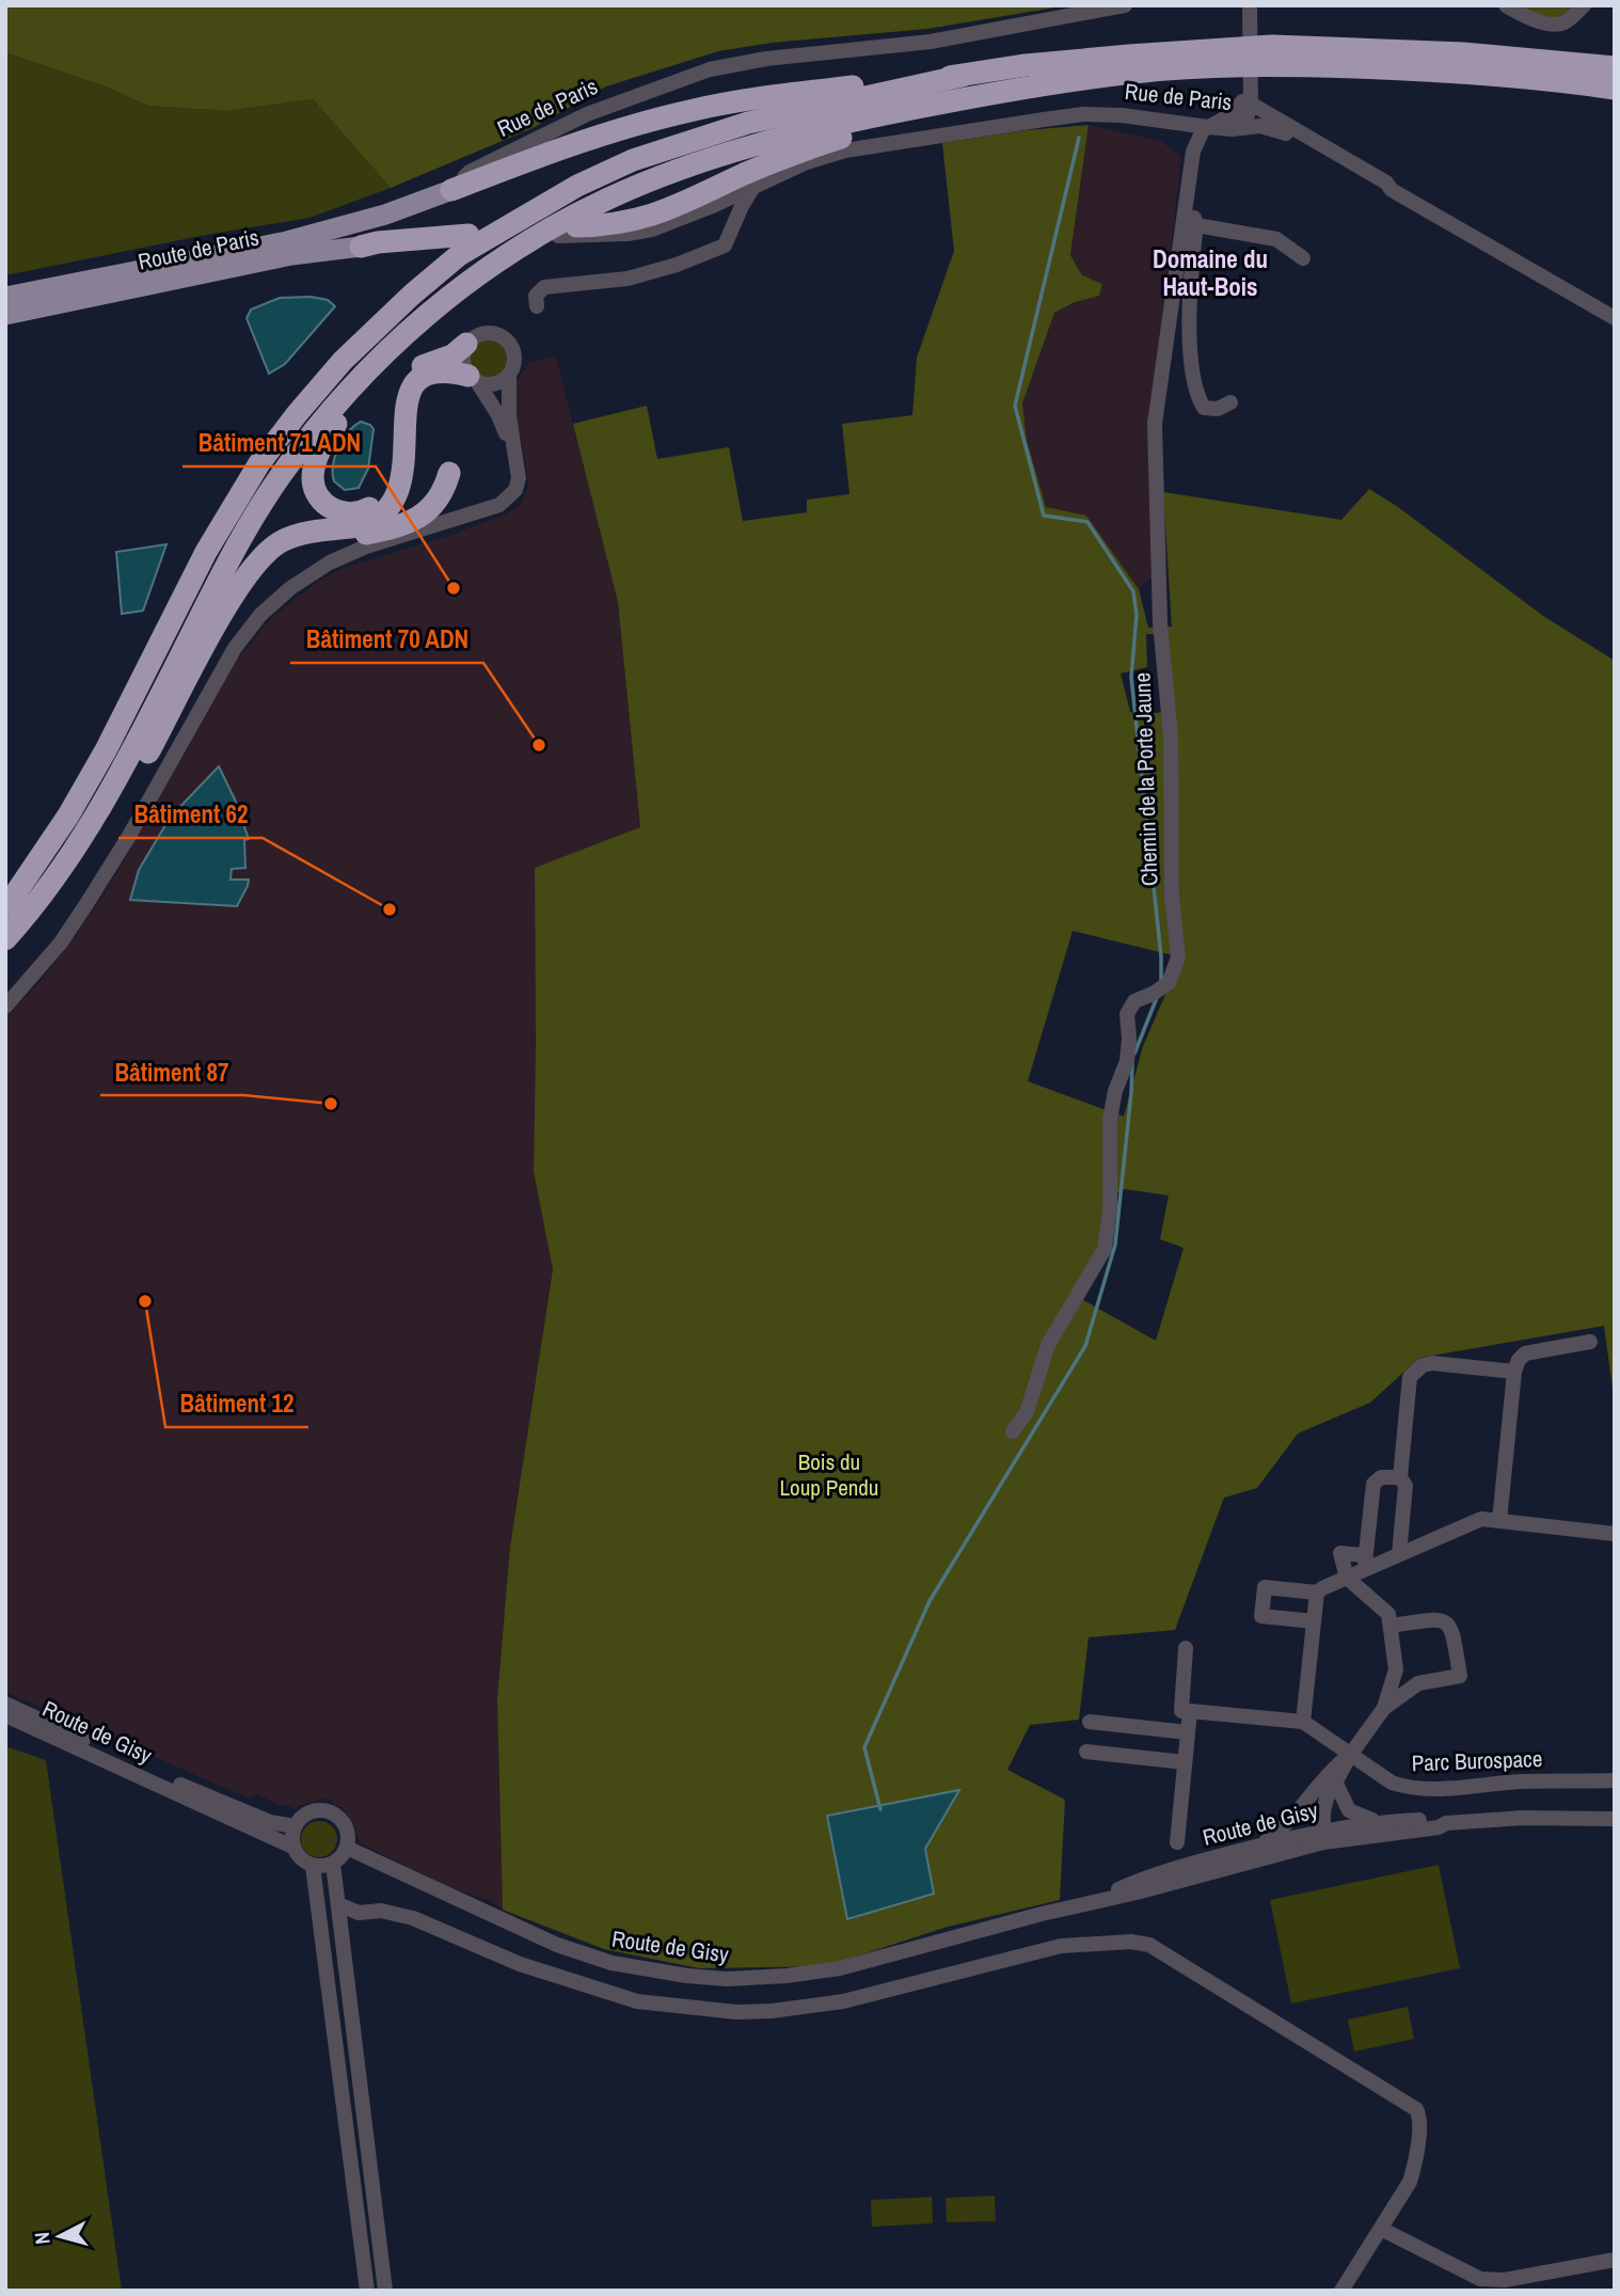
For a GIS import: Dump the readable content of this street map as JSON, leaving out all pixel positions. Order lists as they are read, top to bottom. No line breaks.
{"streets":{"main road":["Rue de Paris","Route de Paris"],"street":["Chemin de la Porte Jaune","Route de Gisy","Parc Burospace"]},"crossings":[["Rue de Paris","Chemin de la Porte Jaune"]],"districts":["Domaine du Haut-Bois"],"parks":["Bois du Loup Pendu"],"places":["Bâtiment 71 ADN","Bâtiment 70 ADN","Bâtiment 62","Bâtiment 87","Bâtiment 12"],"north":"left"}
